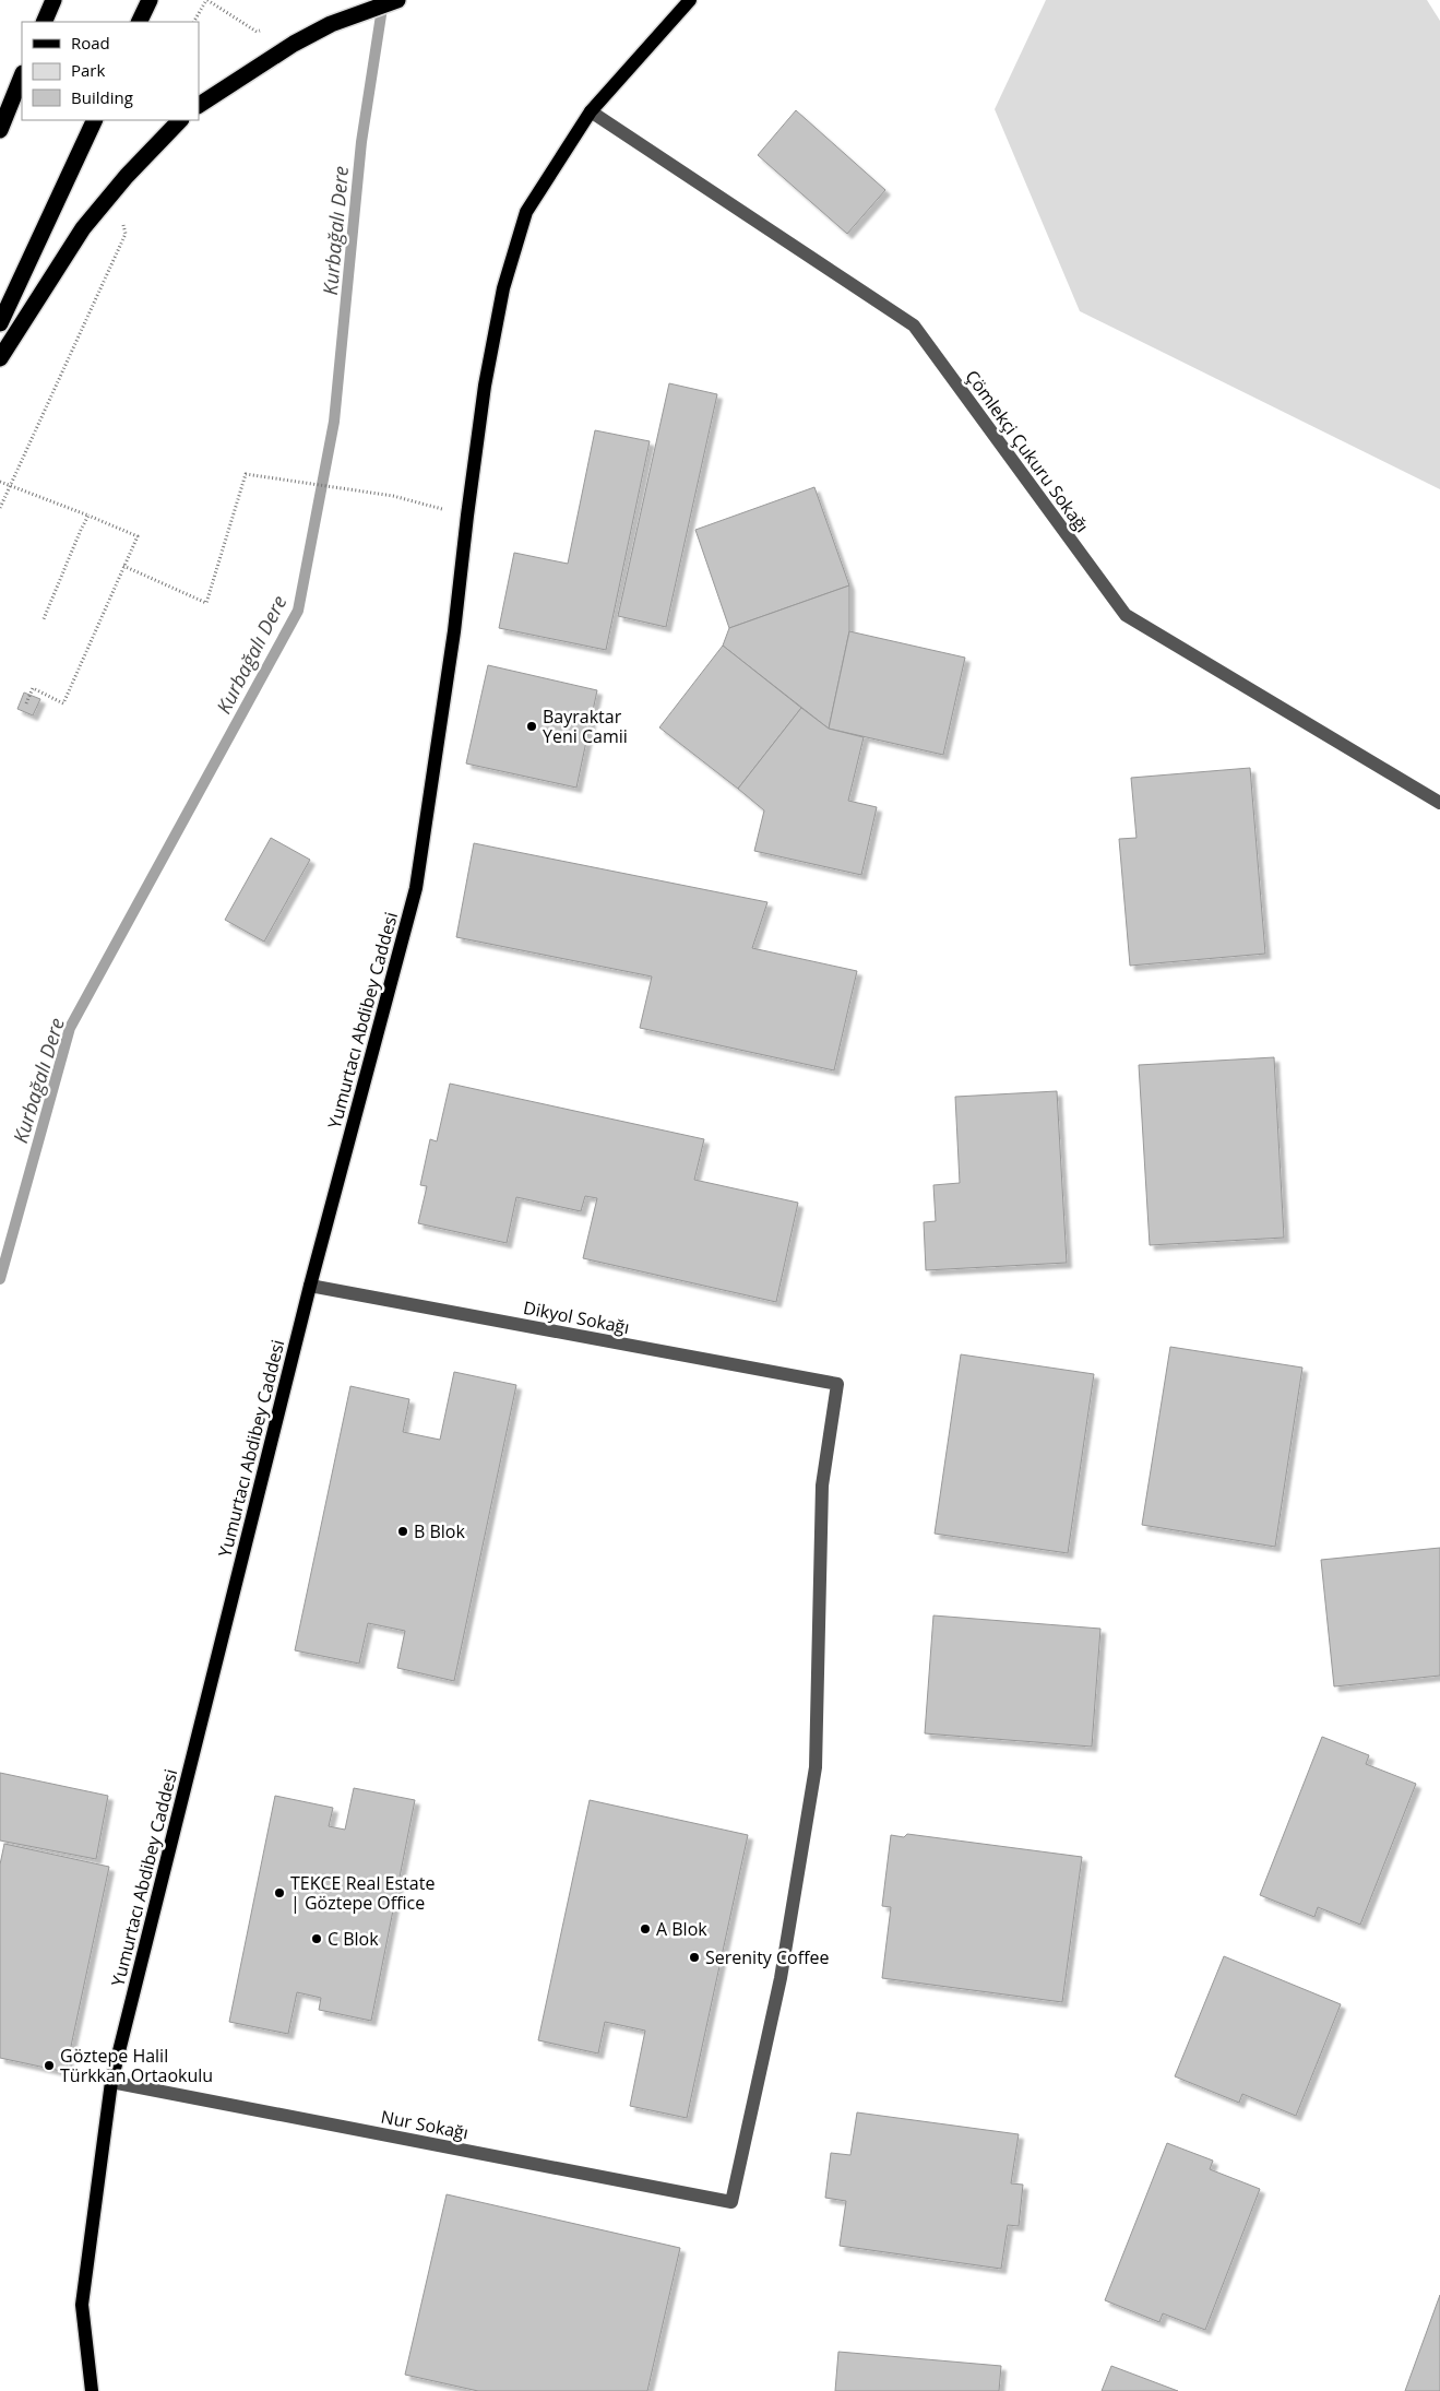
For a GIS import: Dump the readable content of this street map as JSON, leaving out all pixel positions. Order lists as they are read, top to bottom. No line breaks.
{"streets":{"main road":["Yumurtacı Abdibey Caddesi"],"street":["Çömlekçi Çukuru Sokağı","Dikyol Sokağı","Nur Sokağı"]},"crossings":[["Çömlekçi Çukuru Sokağı","Yumurtacı Abdibey Caddesi"],["Yumurtacı Abdibey Caddesi","Dikyol Sokağı"],["Yumurtacı Abdibey Caddesi","Nur Sokağı"],["Dikyol Sokağı","Nur Sokağı"]],"water":["Kurbağalı Dere"],"places":["Bayraktar Yeni Camii","B Blok","TEKCE Real Estate | Göztepe Office","A Blok","C Blok","Serenity Coffee","Göztepe Halil Türkkan Ortaokulu"],"legend":["Road","Park","Building"]}
